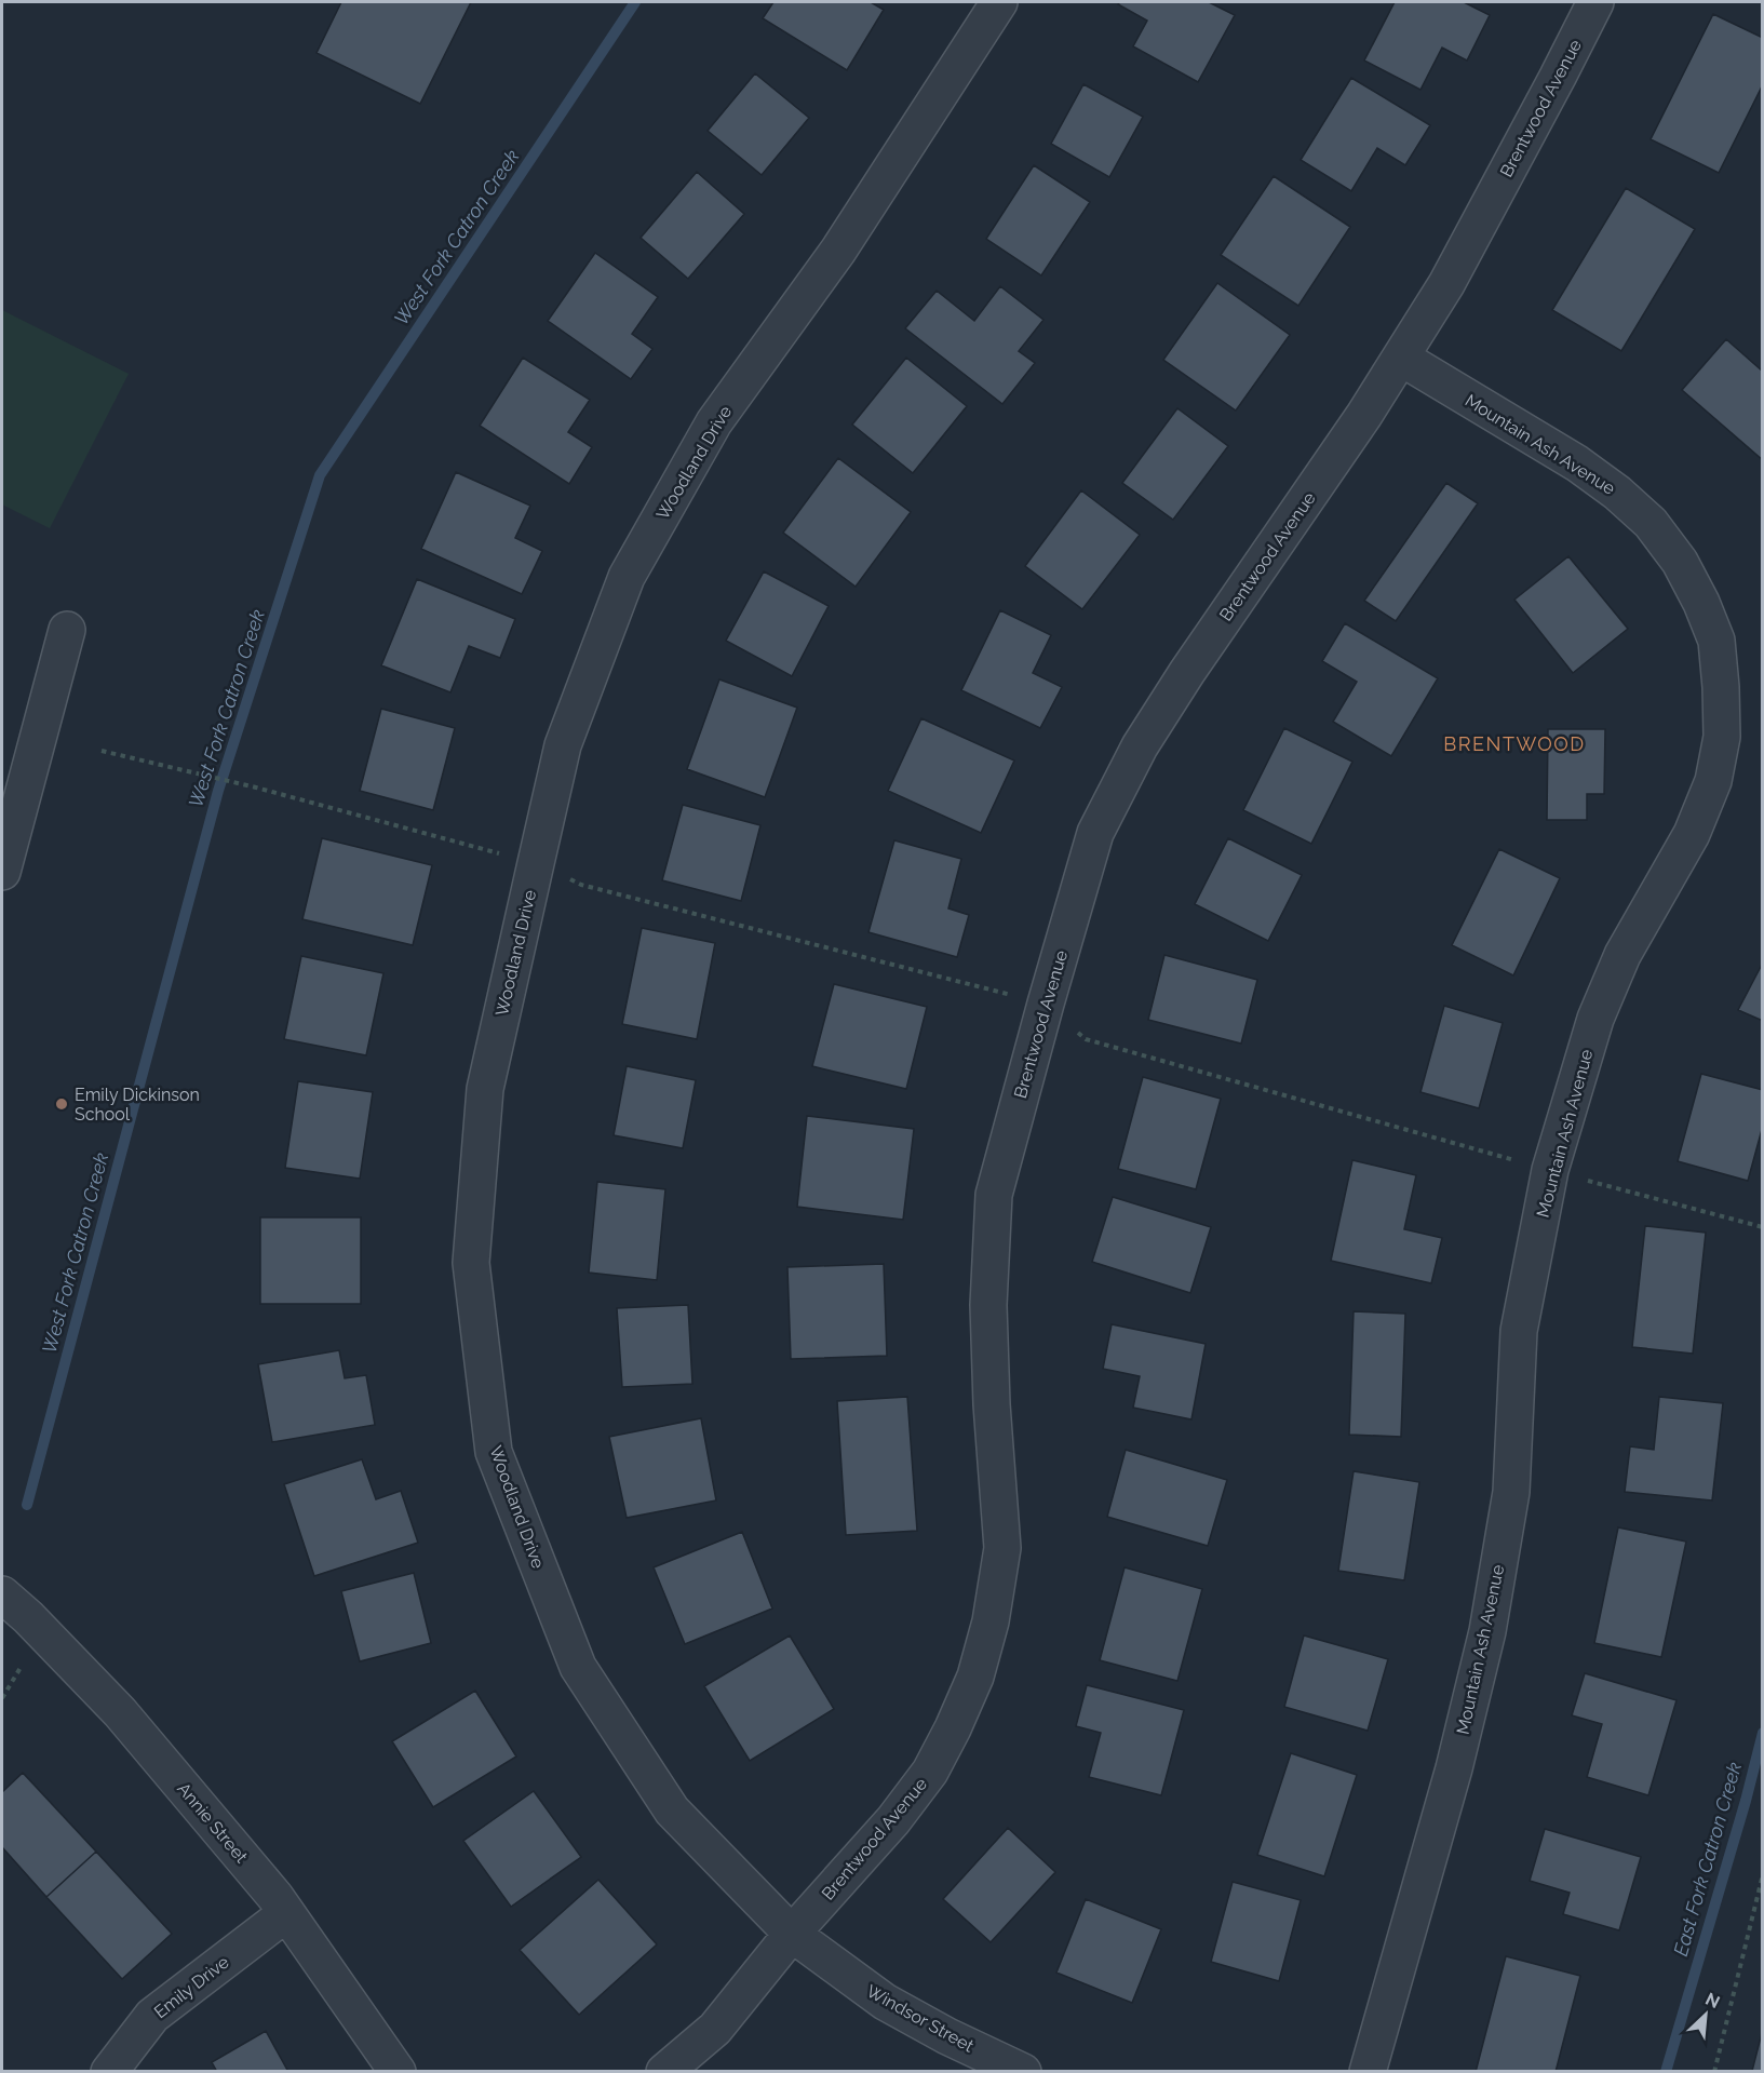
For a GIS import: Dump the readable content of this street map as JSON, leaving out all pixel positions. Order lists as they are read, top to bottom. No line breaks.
{"streets":{"street":["Brentwood Avenue","Mountain Ash Avenue","Woodland Drive","Annie Street","Emily Drive","Windsor Street"]},"crossings":[["Brentwood Avenue","Mountain Ash Avenue"],["Brentwood Avenue","Woodland Drive"],["Brentwood Avenue","Windsor Street"],["Woodland Drive","Windsor Street"],["Annie Street","Emily Drive"]],"districts":["BRENTWOOD"],"water":["West Fork Catron Creek","East Fork Catron Creek"],"places":["Emily Dickinson School"],"north":"top right"}
